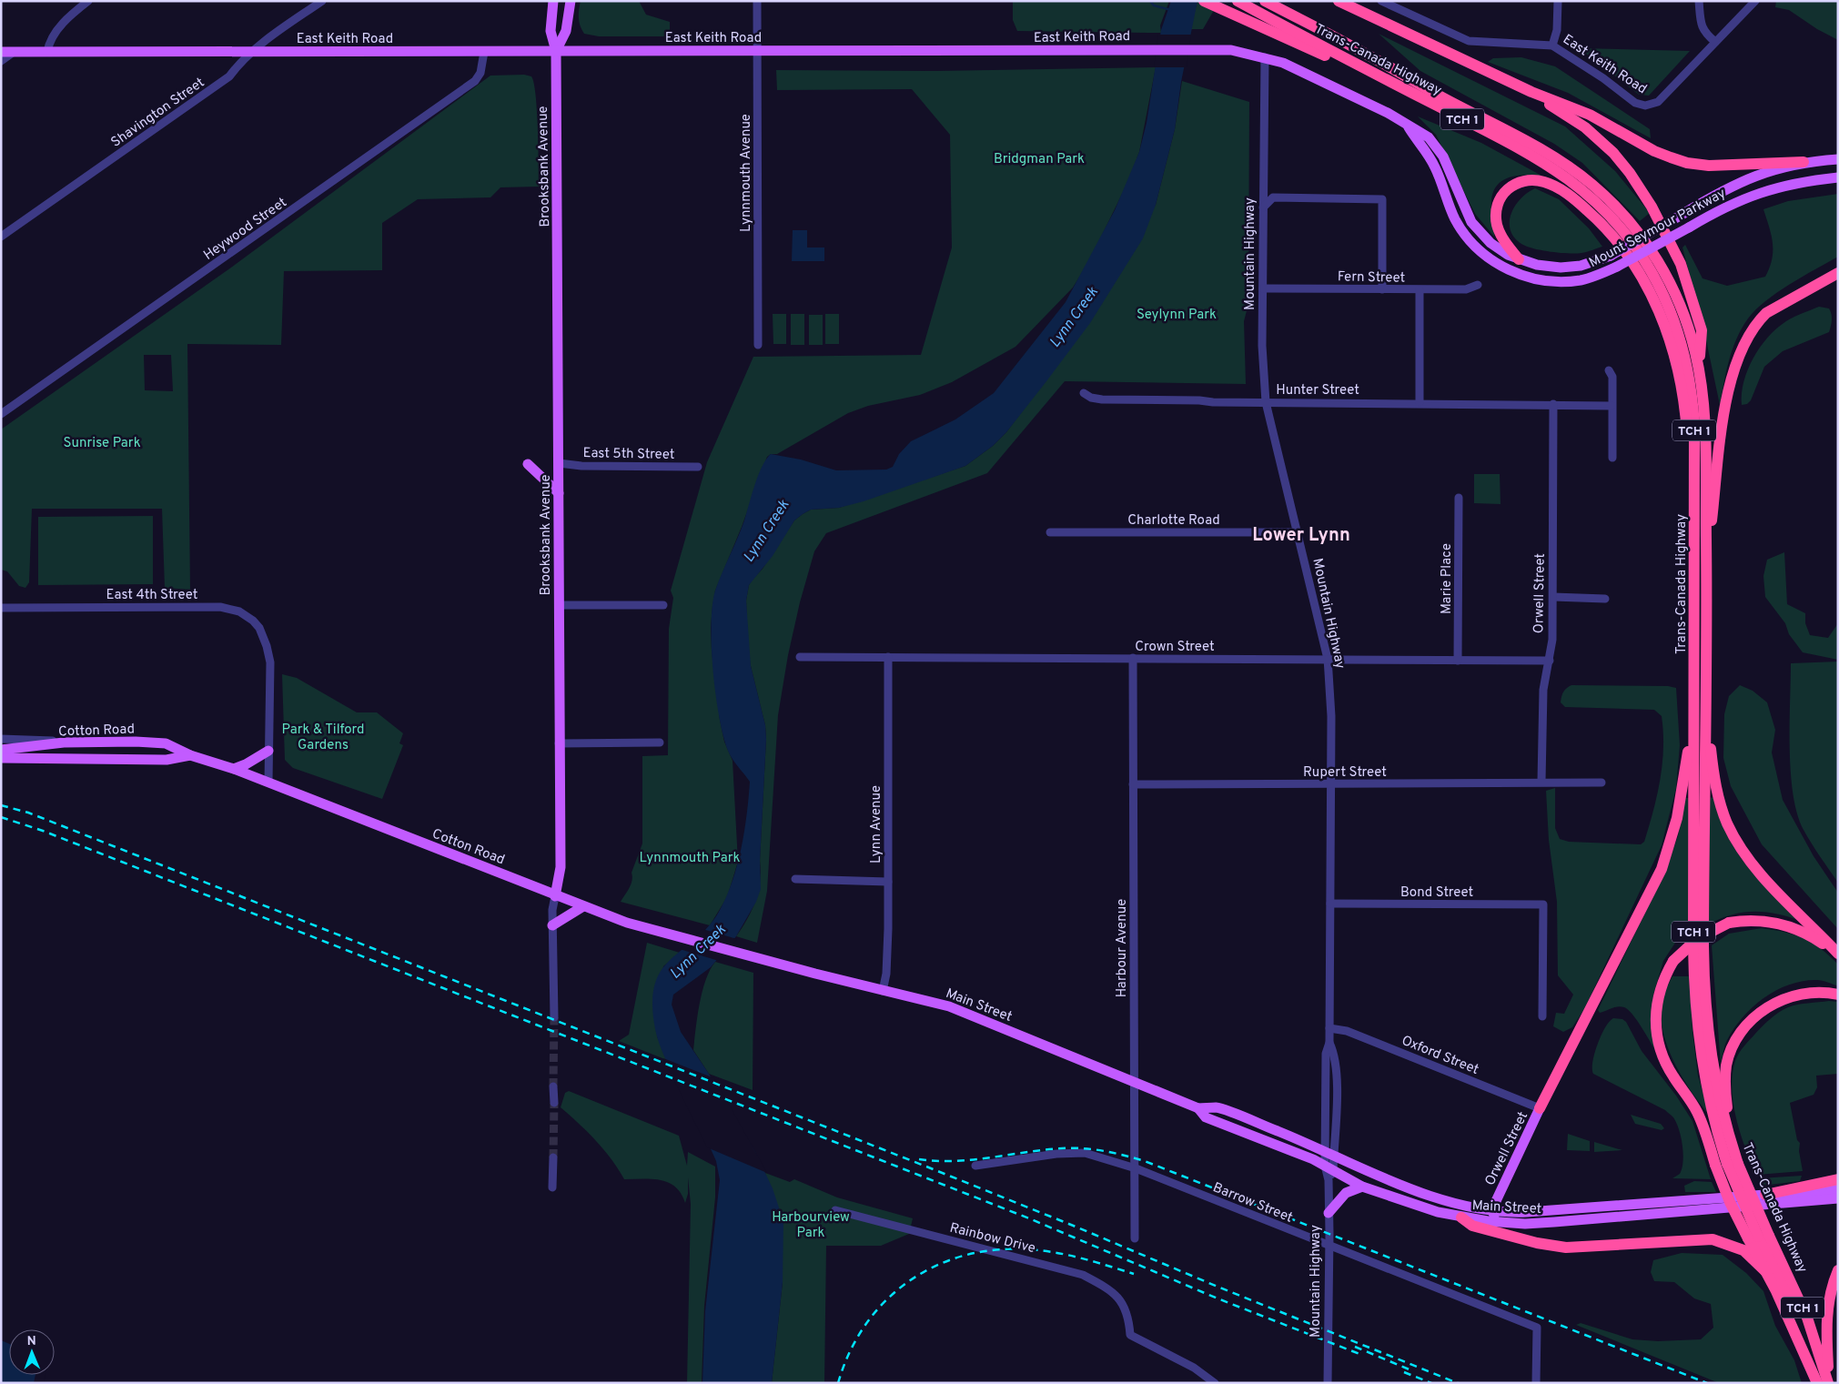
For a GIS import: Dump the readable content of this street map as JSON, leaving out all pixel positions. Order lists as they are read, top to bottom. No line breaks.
{"streets":{"highway":["Trans-Canada Highway","TCH 1"],"main road":["East Keith Road","Brooksbank Avenue","Mount Seymour Parkway","Orwell Street","Cotton Road","Main Street"],"street":["Shavington Street","Lynnmouth Avenue","Heywood Street","Mountain Highway","Fern Street","Hunter Street","East 5th Street","Charlotte Road","Marie Place","East 4th Street","Crown Street","Rupert Street","Lynn Avenue","Bond Street","Harbour Avenue","Oxford Street","Barrow Street","Rainbow Drive"]},"crossings":[["East Keith Road","Shavington Street"],["East Keith Road","Brooksbank Avenue"],["East Keith Road","Lynnmouth Avenue"],["East Keith Road","Mount Seymour Parkway"],["East Keith Road","Heywood Street"],["East Keith Road","Mountain Highway"],["Brooksbank Avenue","East 5th Street"],["Brooksbank Avenue","Cotton Road"],["Mountain Highway","Fern Street"],["Mountain Highway","Hunter Street"],["Mountain Highway","Charlotte Road"],["Mountain Highway","Crown Street"],["Mountain Highway","Rupert Street"],["Mountain Highway","Bond Street"],["Mountain Highway","Main Street"],["Mountain Highway","Oxford Street"],["Mountain Highway","Barrow Street"],["Hunter Street","Orwell Street"],["Marie Place","Crown Street"],["Orwell Street","Crown Street"],["Orwell Street","Rupert Street"],["Orwell Street","Main Street"],["Orwell Street","Oxford Street"],["East 4th Street","Cotton Road"],["Crown Street","Lynn Avenue"],["Crown Street","Harbour Avenue"],["Cotton Road","Main Street"],["Rupert Street","Harbour Avenue"],["Lynn Avenue","Main Street"],["Harbour Avenue","Main Street"],["Harbour Avenue","Barrow Street"]],"districts":["Lower Lynn"],"water":["Lynn Creek"],"parks":["Bridgman Park","Seylynn Park","Sunrise Park","Park & Tilford Gardens","Lynnmouth Park","Harbourview Park"],"north":"top"}
